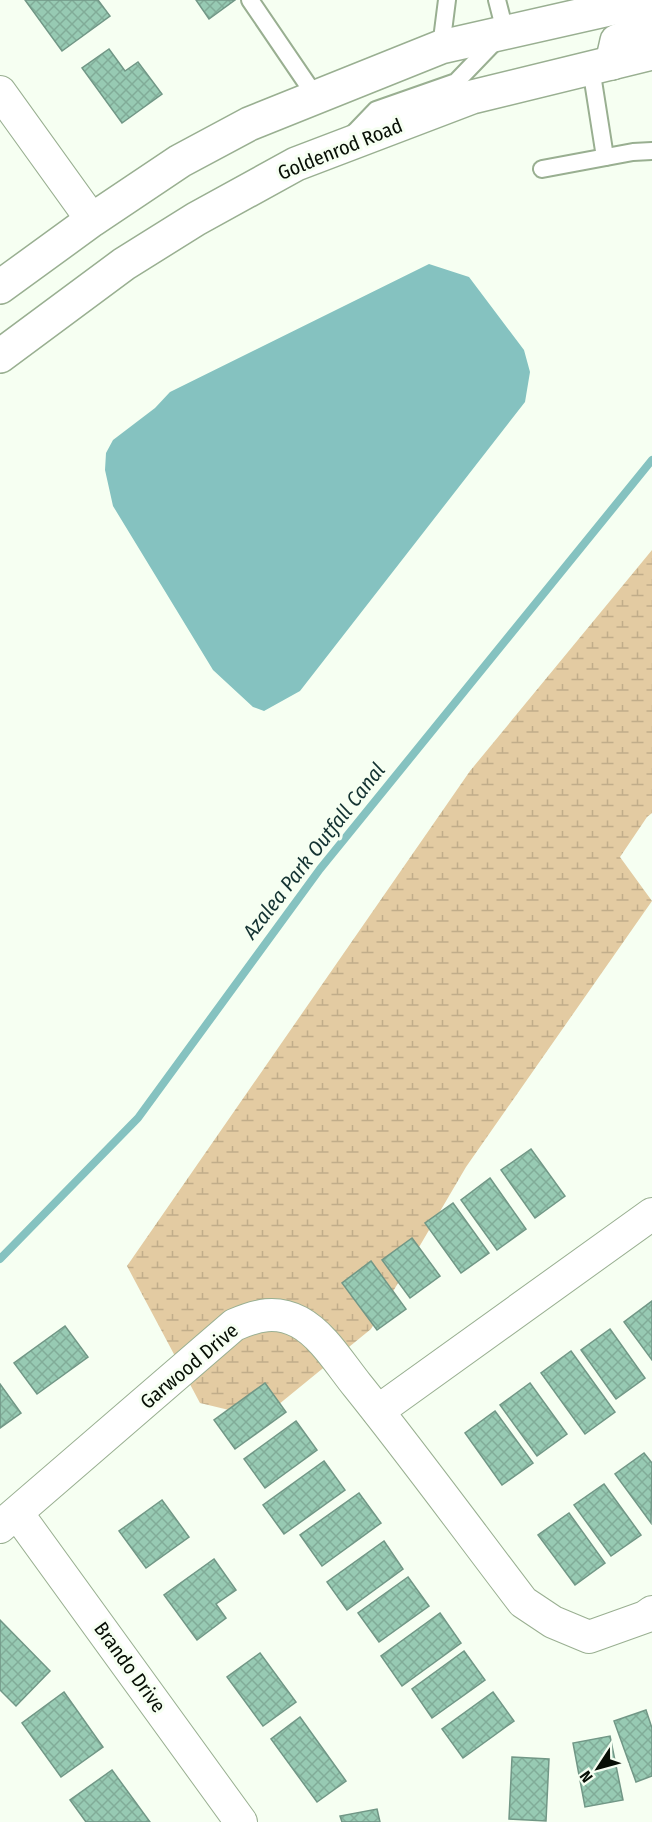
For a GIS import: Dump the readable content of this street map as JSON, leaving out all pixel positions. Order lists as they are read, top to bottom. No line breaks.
{"streets":{"main road":["Goldenrod Road"],"street":["Garwood Drive","Brando Drive"]},"crossings":[["Garwood Drive","Brando Drive"]],"water":["Azalea Park Outfall Canal"],"north":"bottom left"}
